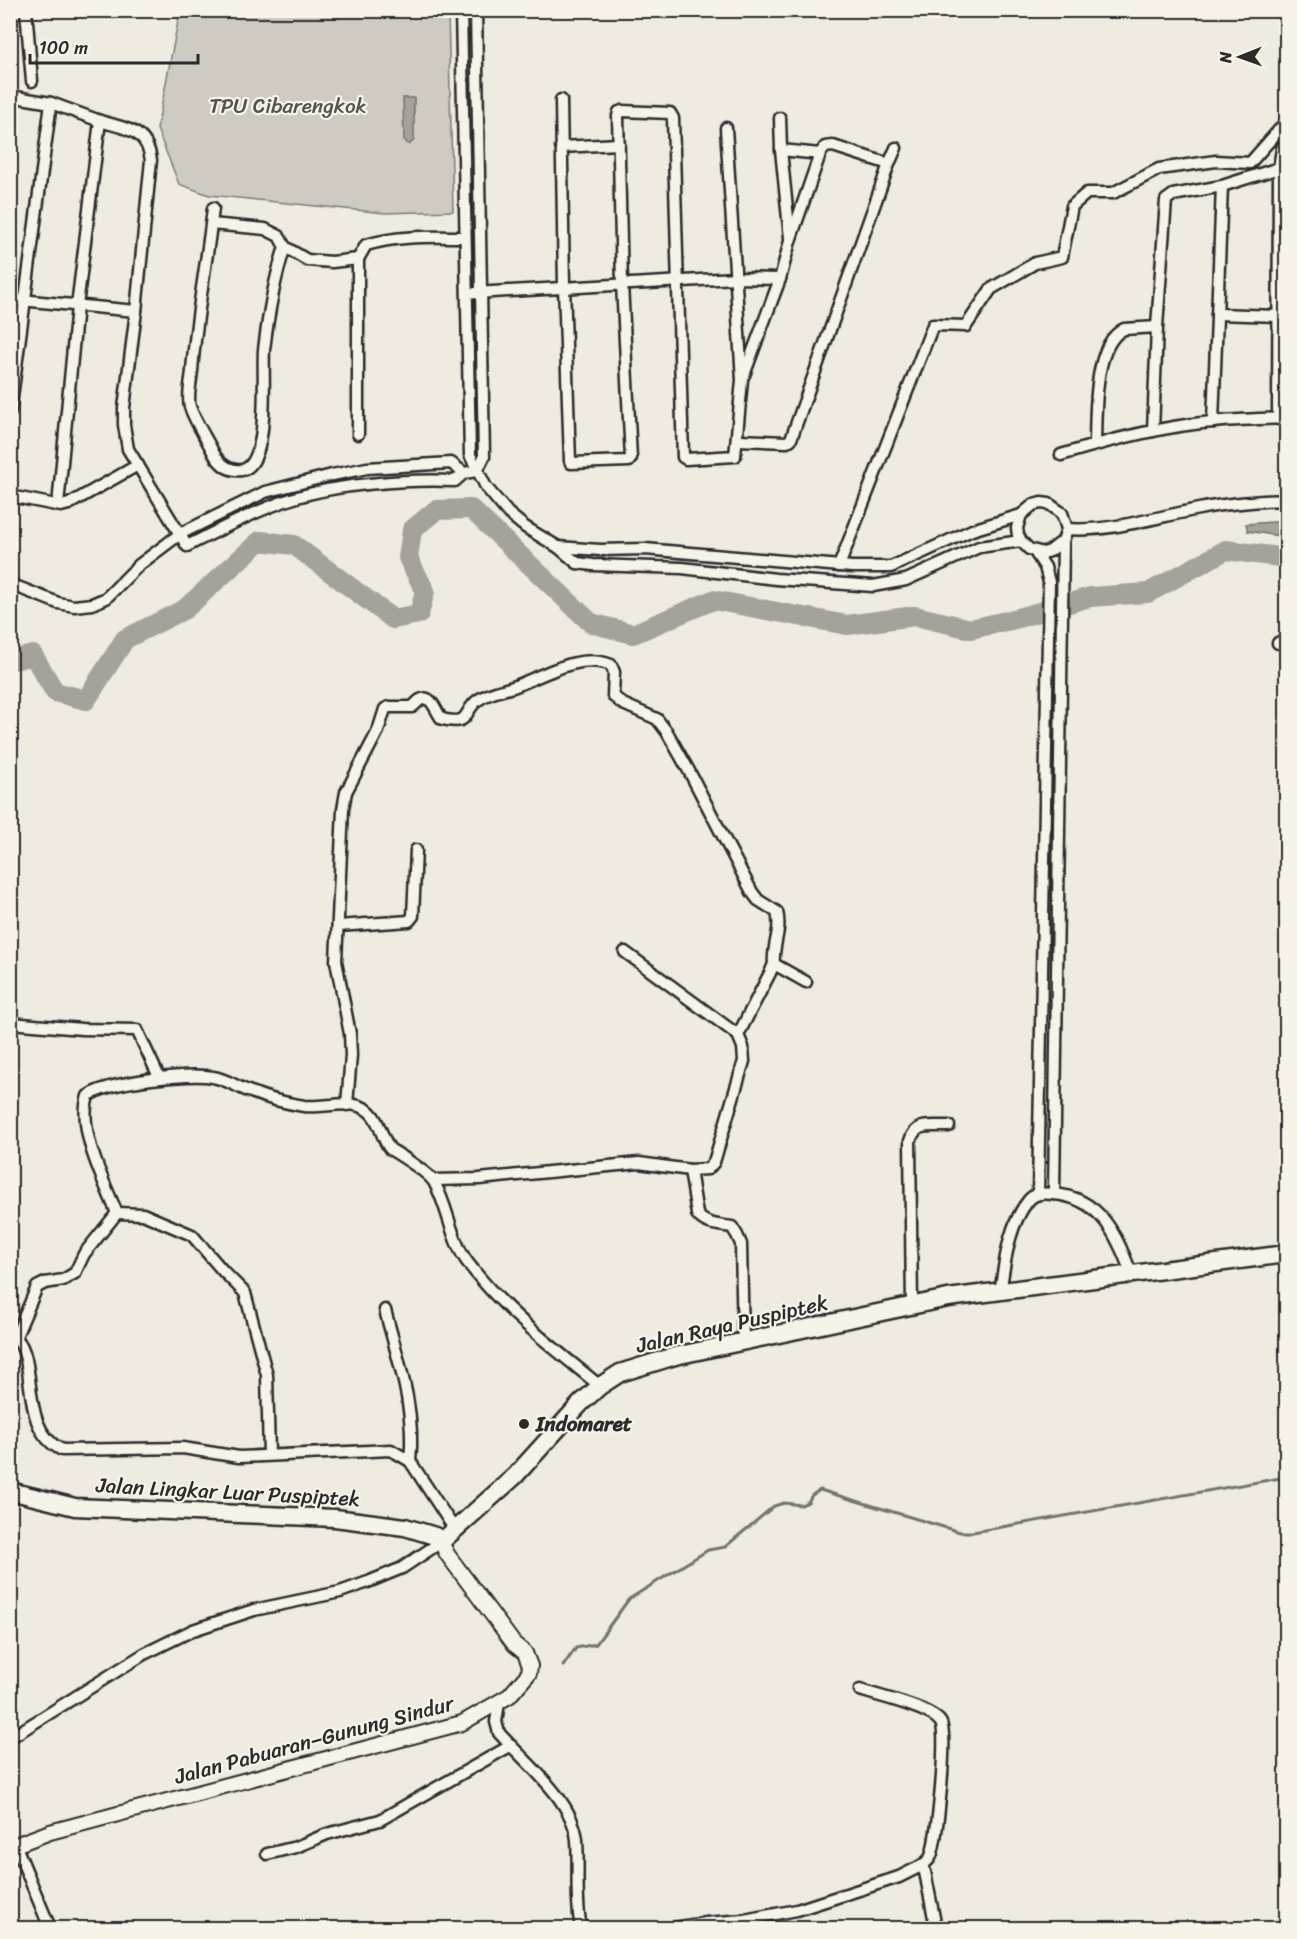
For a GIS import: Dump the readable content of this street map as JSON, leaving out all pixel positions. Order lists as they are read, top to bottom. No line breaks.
{"streets":{"main road":["Jalan Raya Puspiptek","Jalan Lingkar Luar Puspiptek"],"street":["Jalan Pabuaran–Gunung Sindur"]},"crossings":[["Jalan Raya Puspiptek","Jalan Lingkar Luar Puspiptek"],["Jalan Raya Puspiptek","Jalan Pabuaran–Gunung Sindur"],["Jalan Lingkar Luar Puspiptek","Jalan Pabuaran–Gunung Sindur"]],"parks":["TPU Cibarengkok"],"places":["Indomaret"],"scale_bar":"100 m","north":"left"}
